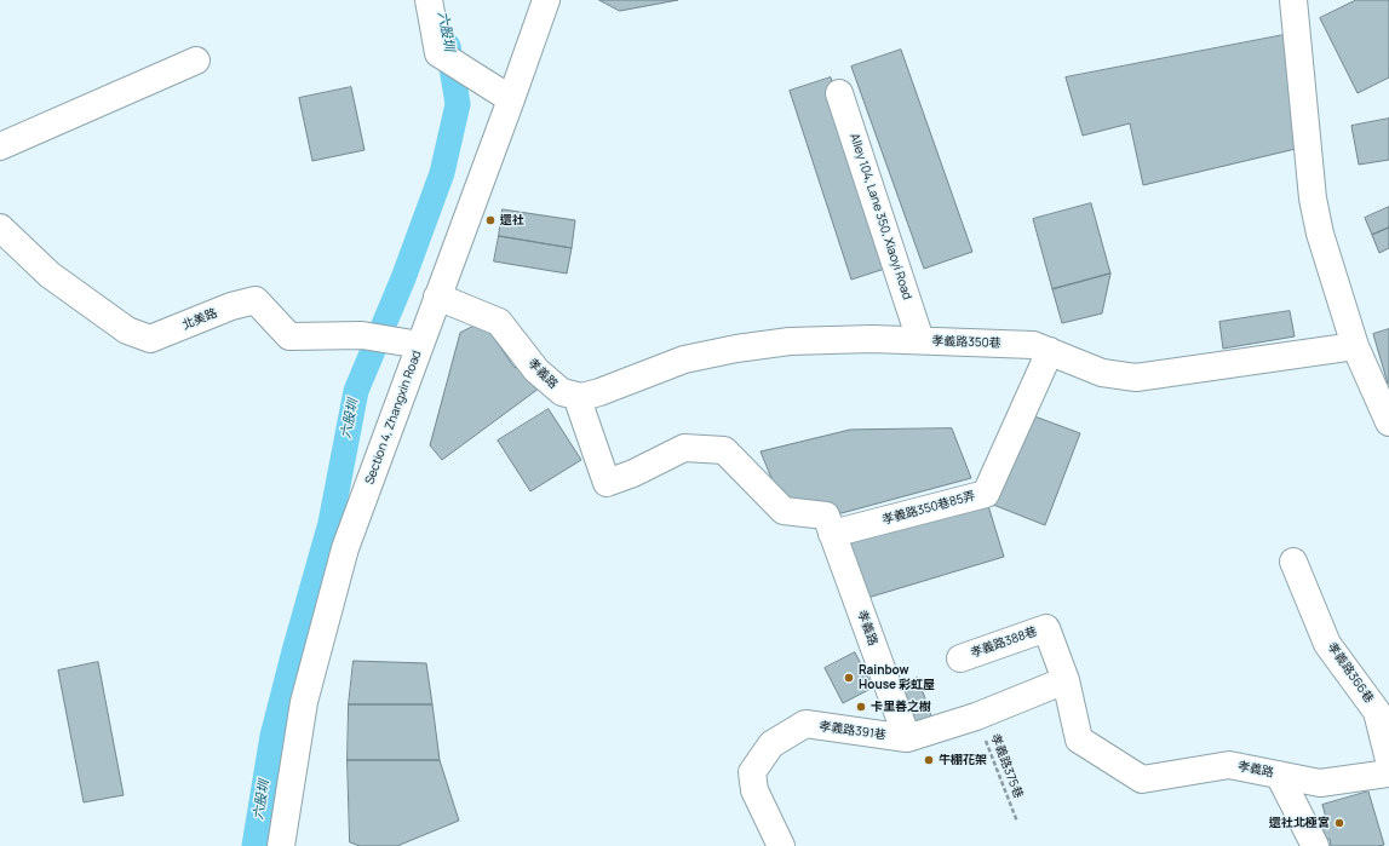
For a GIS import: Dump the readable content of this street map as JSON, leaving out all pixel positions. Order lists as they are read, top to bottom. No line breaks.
{"streets":{"street":["Alley 104, Lane 350, Xiaoyi Road","北美路","孝義路350巷","孝義路","Section 4, Zhangxin Road","孝義路350巷85弄","孝義路388巷","孝義路366巷","孝義路391巷"],"path":["孝義路375巷"]},"crossings":[["Alley 104, Lane 350, Xiaoyi Road","孝義路350巷"],["北美路","Section 4, Zhangxin Road"],["孝義路350巷","孝義路"],["孝義路350巷","孝義路350巷85弄"],["孝義路","Section 4, Zhangxin Road"],["孝義路","孝義路350巷85弄"],["孝義路","孝義路388巷"],["孝義路","孝義路391巷"]],"water":["六股圳"],"places":["還社","Rainbow House 彩虹屋","卡里善之樹","牛棚花架","還社北極宮"]}
